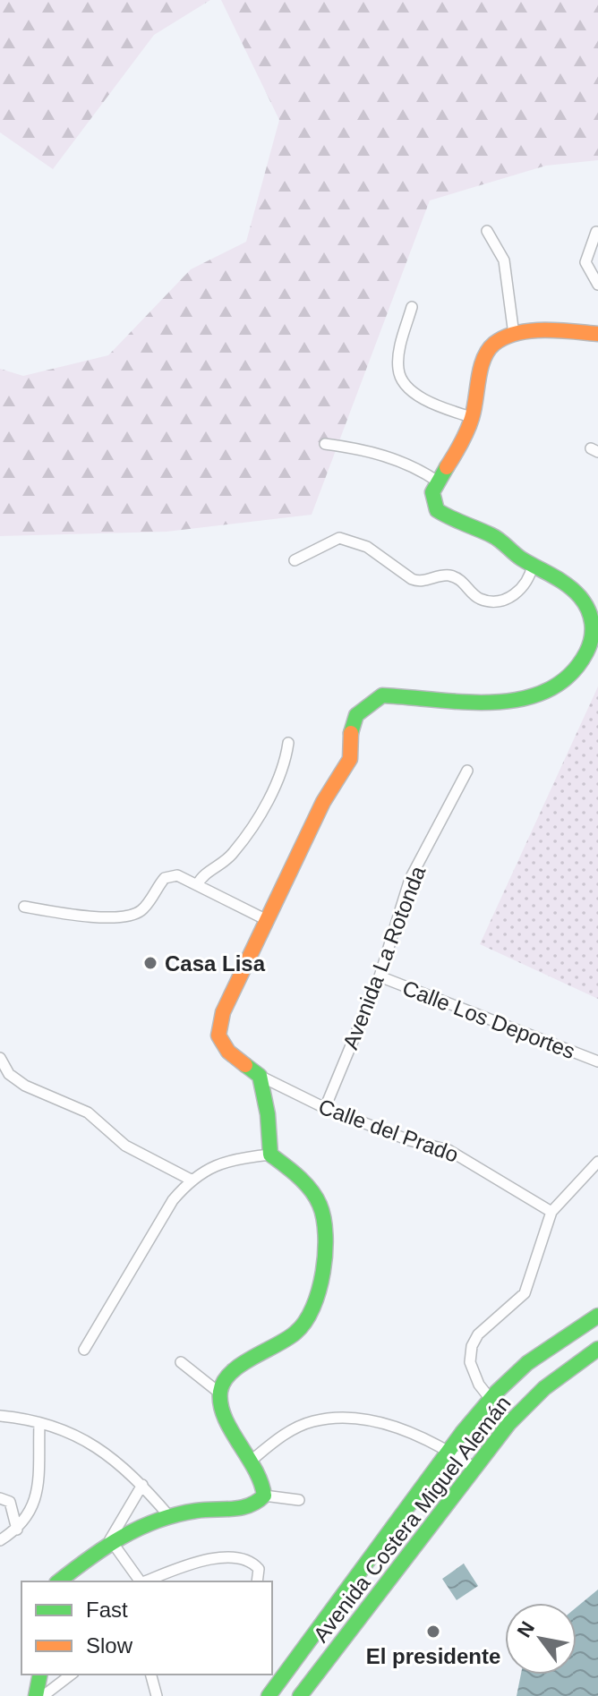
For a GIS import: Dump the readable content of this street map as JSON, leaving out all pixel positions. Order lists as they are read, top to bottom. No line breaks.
{"streets":{"main road":["Avenida Costera Miguel Alemán"],"street":["Avenida La Rotonda","Calle Los Deportes","Calle del Prado"]},"crossings":[["Avenida La Rotonda","Calle Los Deportes"],["Avenida La Rotonda","Calle del Prado"]],"places":["Casa Lisa","El presidente"],"legend":["Fast","Slow"],"north":"top left"}
